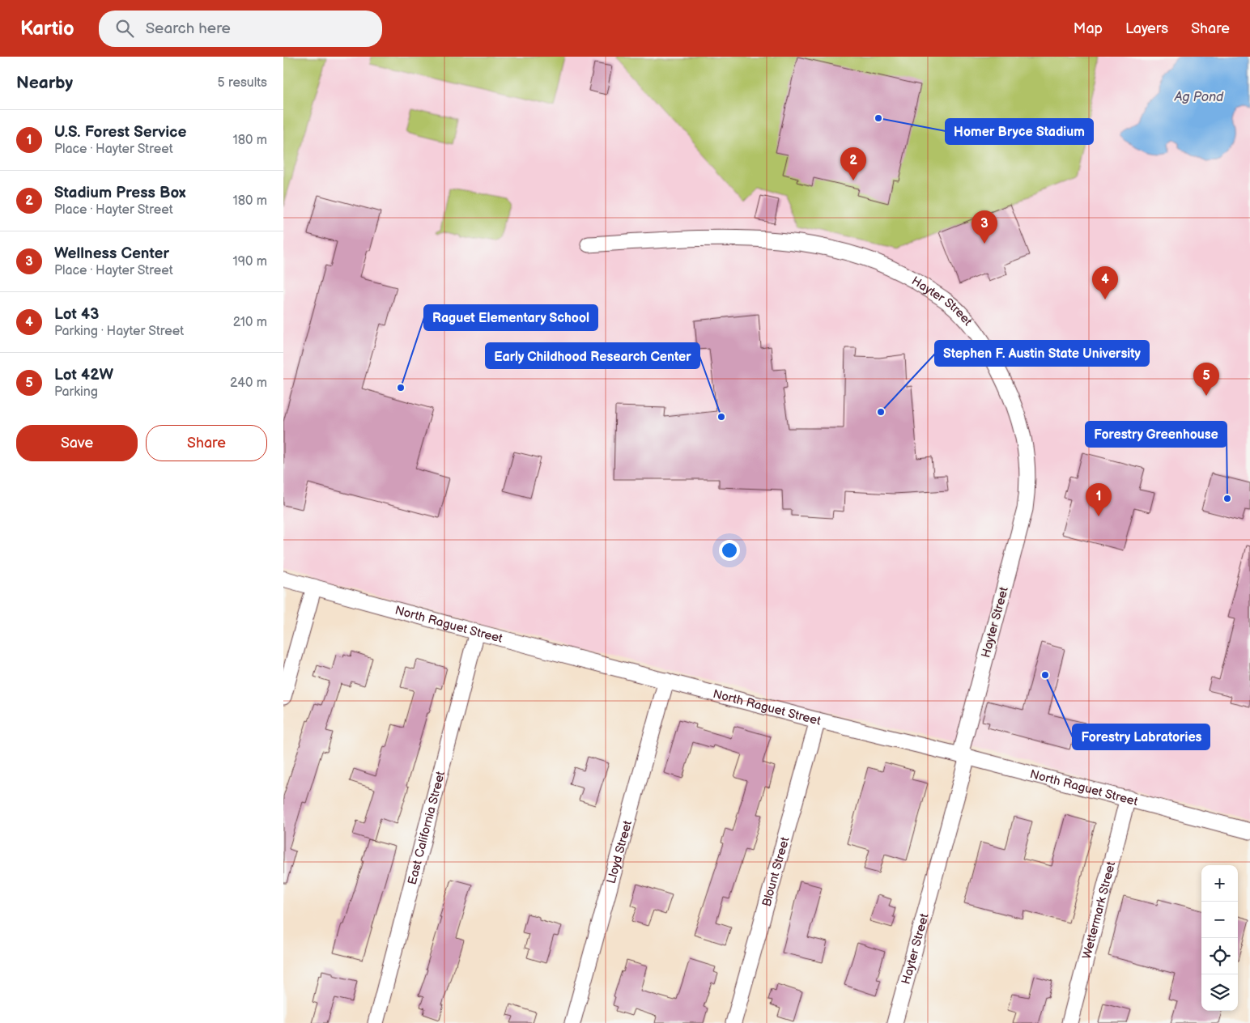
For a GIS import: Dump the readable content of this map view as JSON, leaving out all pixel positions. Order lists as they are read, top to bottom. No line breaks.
{"streets":{"street":["Hayter Street","North Raguet Street","East California Street","Lloyd Street","Blount Street","Wettermark Street"]},"crossings":[["Hayter Street","North Raguet Street"],["North Raguet Street","East California Street"],["North Raguet Street","Lloyd Street"],["North Raguet Street","Blount Street"],["North Raguet Street","Wettermark Street"]],"water":["Ag Pond"],"places":["Homer Bryce Stadium","Raguet Elementary School","Stephen F. Austin State University","Early Childhood Research Center","Forestry Greenhouse","Forestry Labratories"],"page":{"header":"Kartio","search":"Search here","nav":["Map","Layers","Share"],"heading":["Nearby","5 results"],"list":[{"mark":"1","name":"U.S. Forest Service","note":"Place · Hayter Street","value":"180 m"},{"mark":"2","name":"Stadium Press Box","note":"Place · Hayter Street","value":"180 m"},{"mark":"3","name":"Wellness Center","note":"Place · Hayter Street","value":"190 m"},{"mark":"4","name":"Lot 43","note":"Parking · Hayter Street","value":"210 m"},{"mark":"5","name":"Lot 42W","note":"Parking","value":"240 m"}],"pins":["2","3","4","5","1"],"buttons":["Save","Share"],"map_buttons":["+","−"]}}
